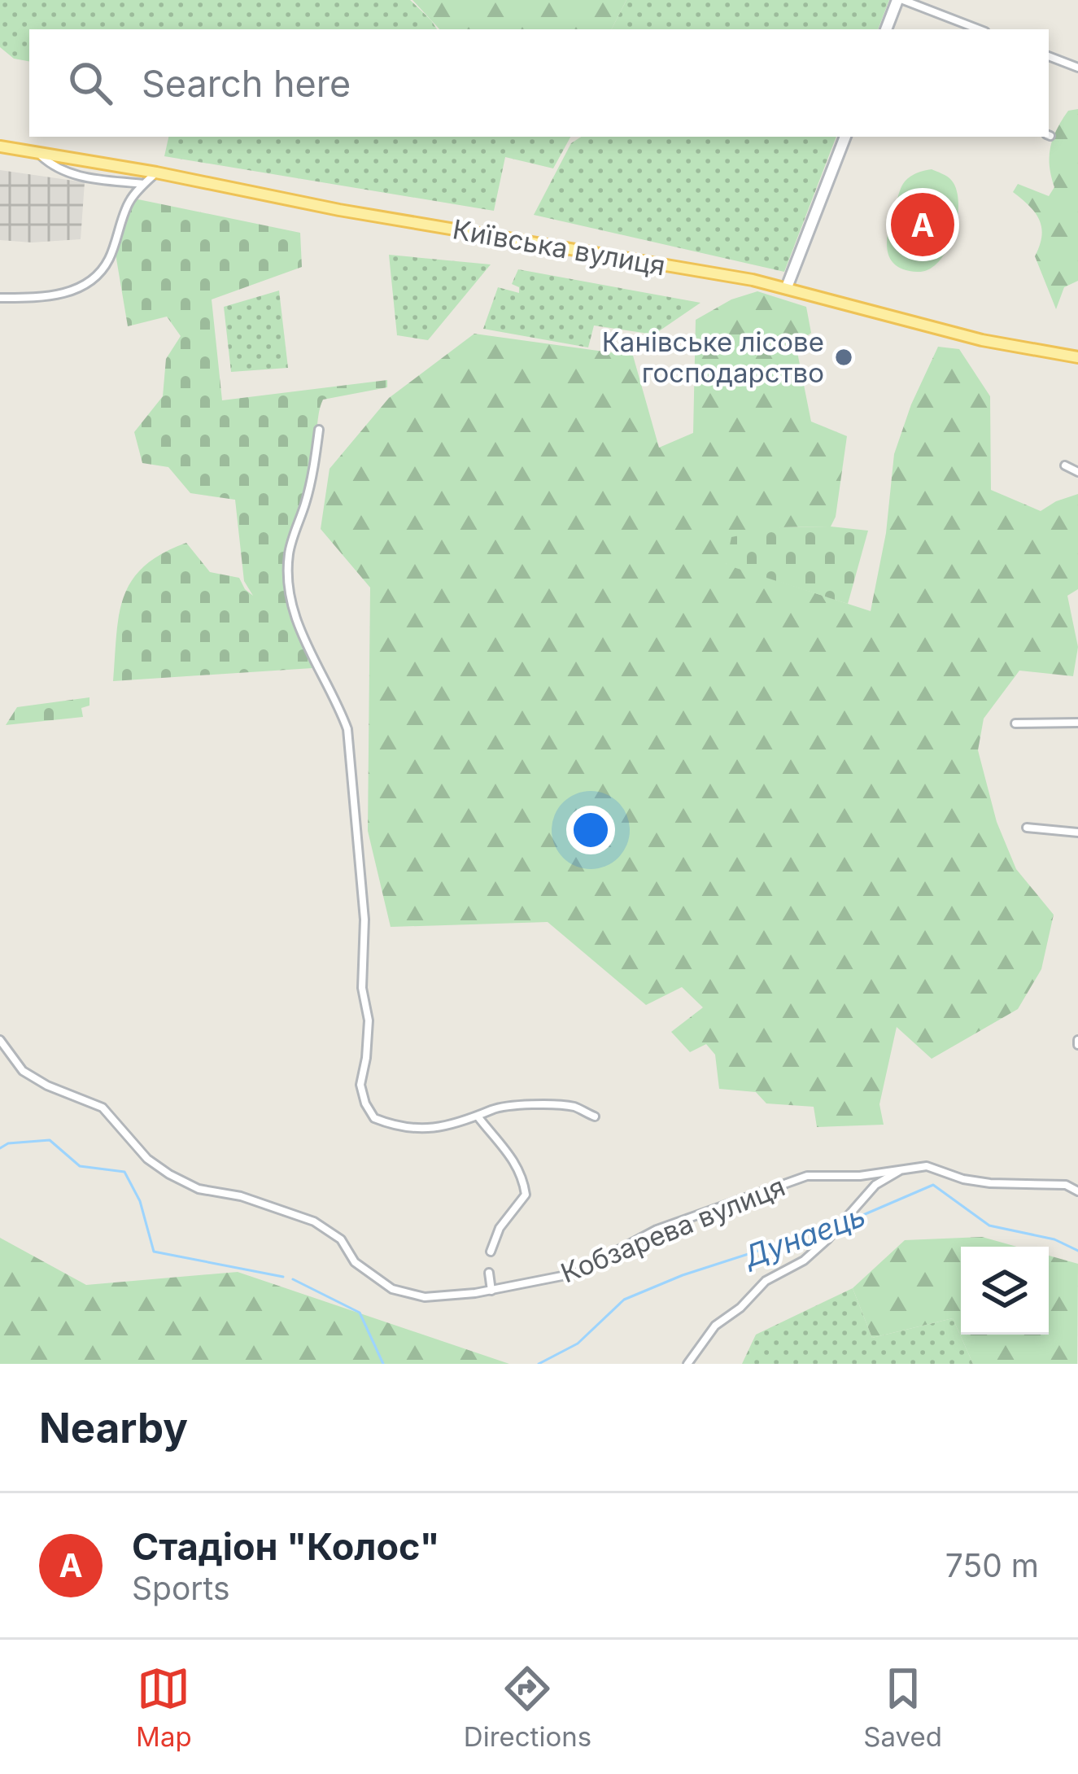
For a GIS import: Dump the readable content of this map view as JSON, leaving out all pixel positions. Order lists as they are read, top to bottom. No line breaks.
{"streets":{"main road":["Київська вулиця"],"street":["Кобзарева вулиця"]},"water":["Дунаець"],"places":["Канівське лісове господарство"],"page":{"search":"Search here","pins":"A","heading":"Nearby","list":[{"mark":"A","name":"Стадіон \"Колос\"","note":"Sports","value":"750 m"}],"nav":["Map","Directions","Saved"]}}
